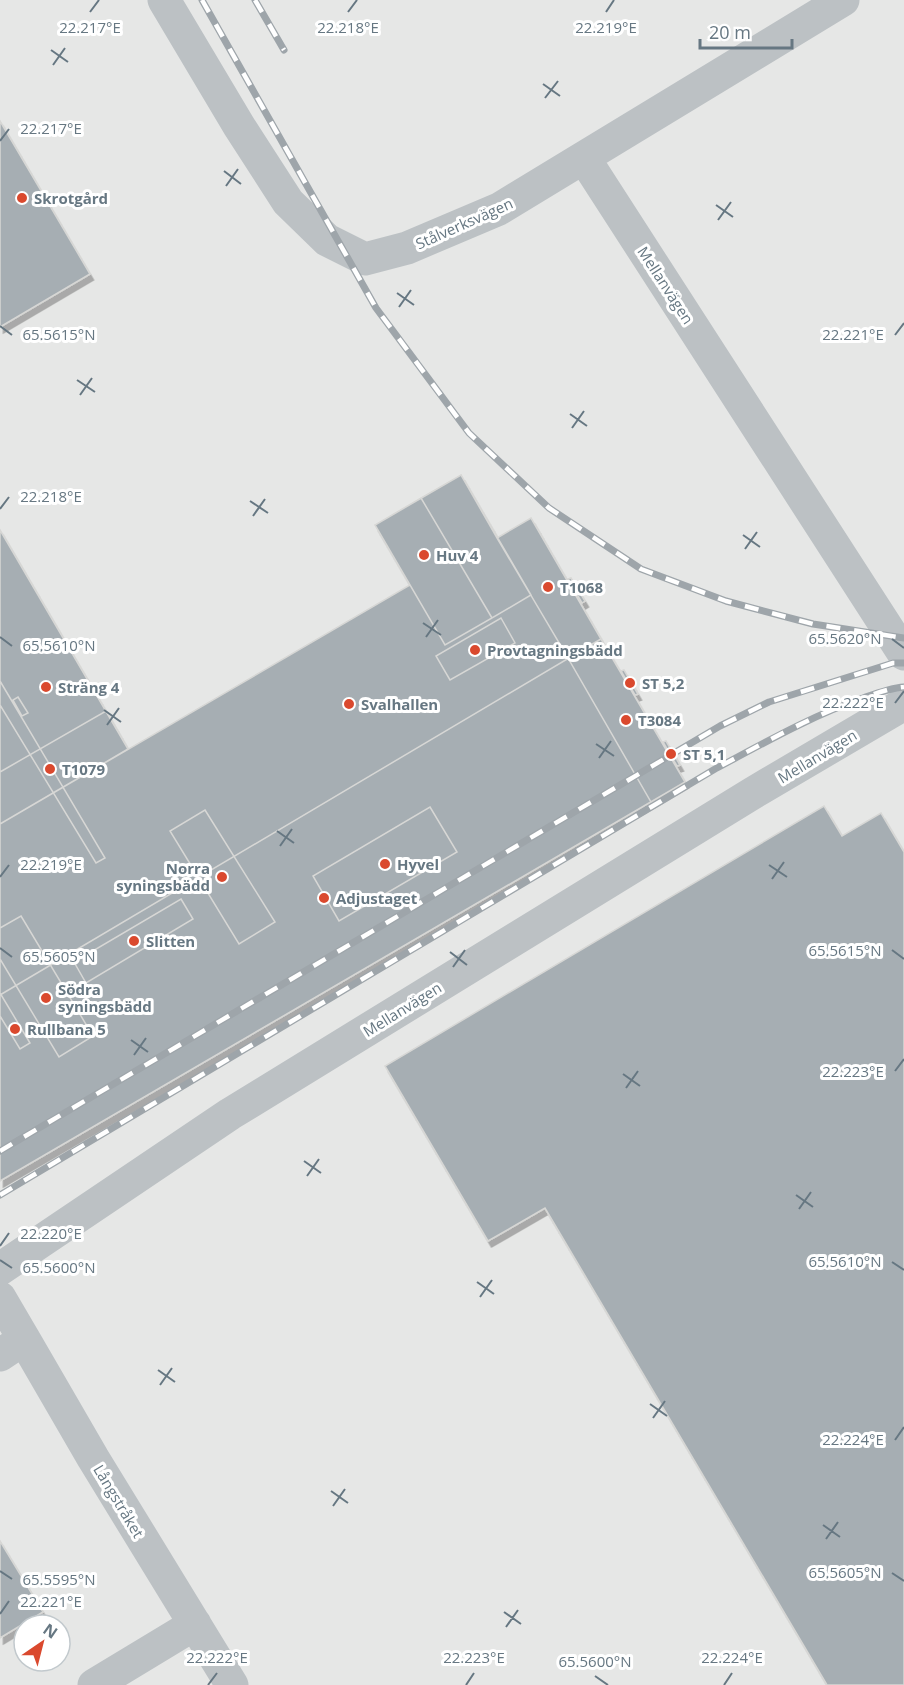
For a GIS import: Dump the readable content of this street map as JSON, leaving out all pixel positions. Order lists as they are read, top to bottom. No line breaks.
{"streets":{"street":["Stålverksvägen","Mellanvägen","Långstråket"]},"crossings":[["Stålverksvägen","Mellanvägen"]],"places":["Skrotgård","Huv 4","T1068","Provtagningsbädd","ST 5,2","Sträng 4","Svalhallen","T3084","ST 5,1","T1079","Hyvel","Norra syningsbädd","Adjustaget","Slitten","Södra syningsbädd","Rullbana 5"],"scale_bar":"20 m","north":"top right","coordinates":["22.217°E","22.218°E","22.219°E","65.5615°N","22.221°E","65.5620°N","65.5610°N","22.222°E","65.5605°N","22.223°E","22.220°E","65.5600°N","22.224°E","65.5595°N"]}
